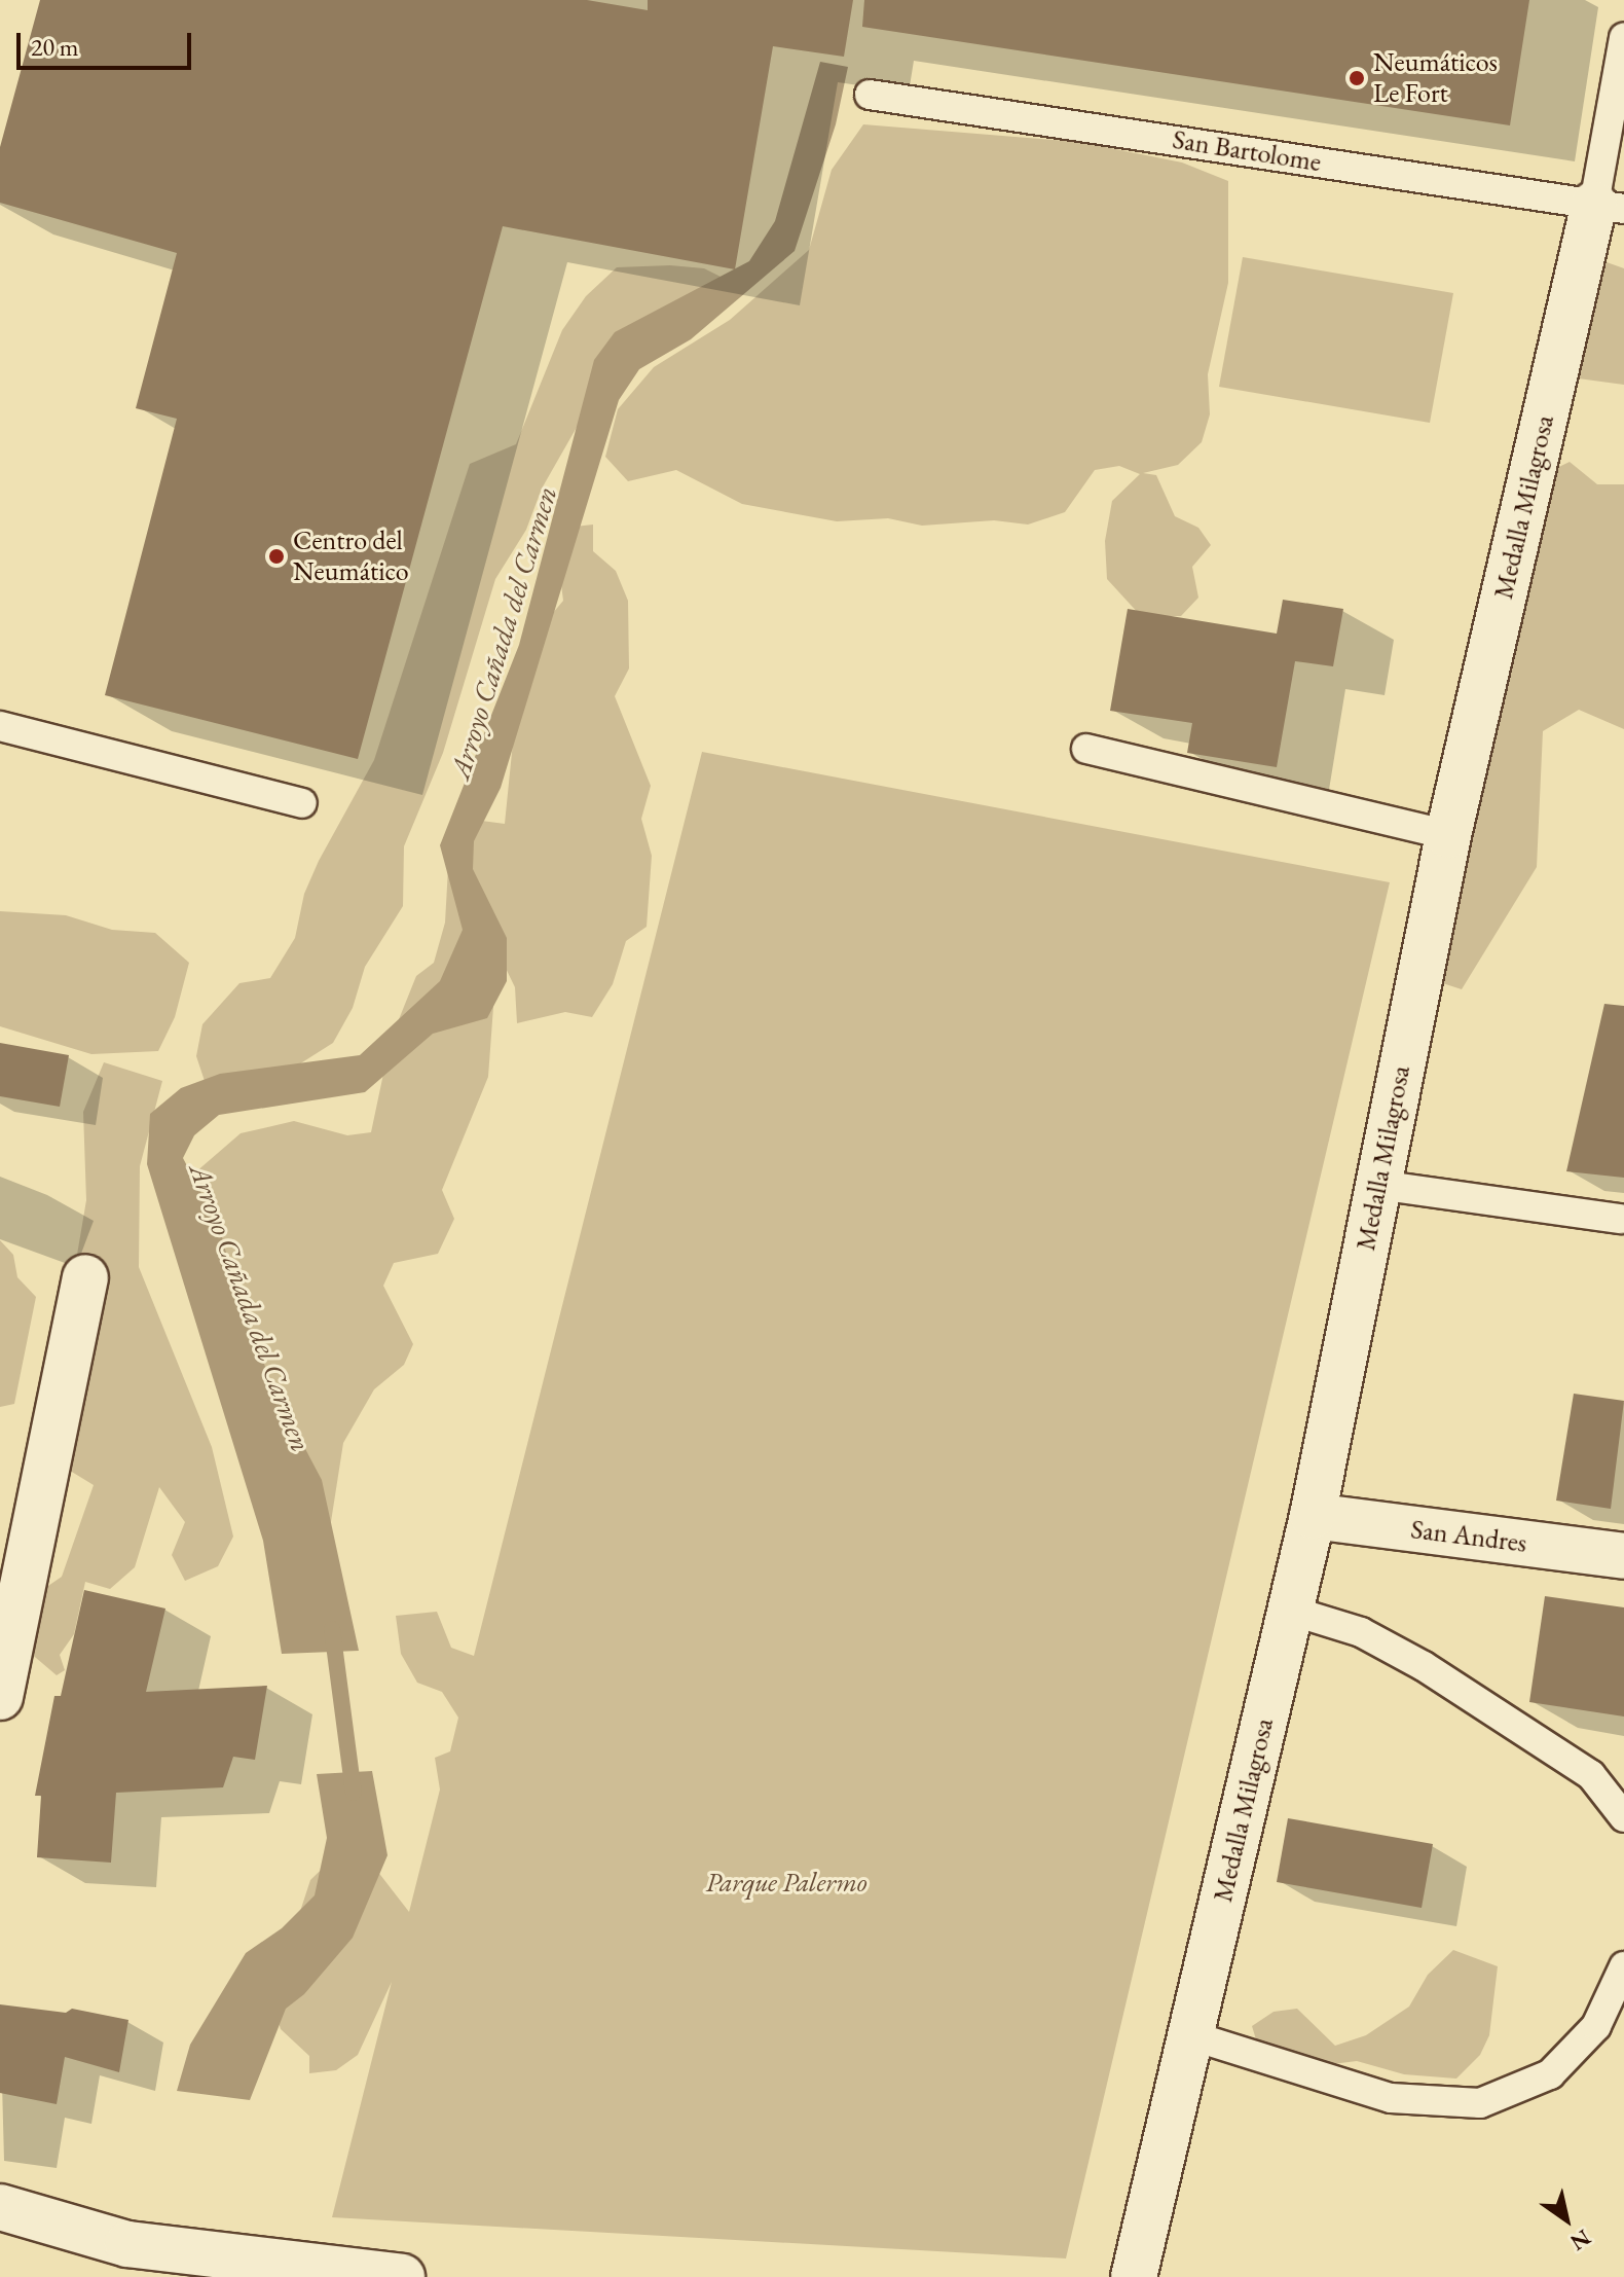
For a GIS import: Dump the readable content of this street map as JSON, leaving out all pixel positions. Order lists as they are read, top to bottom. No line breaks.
{"streets":{"street":["Medalla Milagrosa","San Andres"],"lane":["San Bartolome"]},"crossings":[["San Bartolome","Medalla Milagrosa"],["Medalla Milagrosa","San Andres"]],"water":["Arroyo Cañada del Carmen"],"parks":["Parque Palermo"],"places":["Neumáticos Le Fort","Centro del Neumático"],"scale_bar":"20 m","north":"bottom right"}
